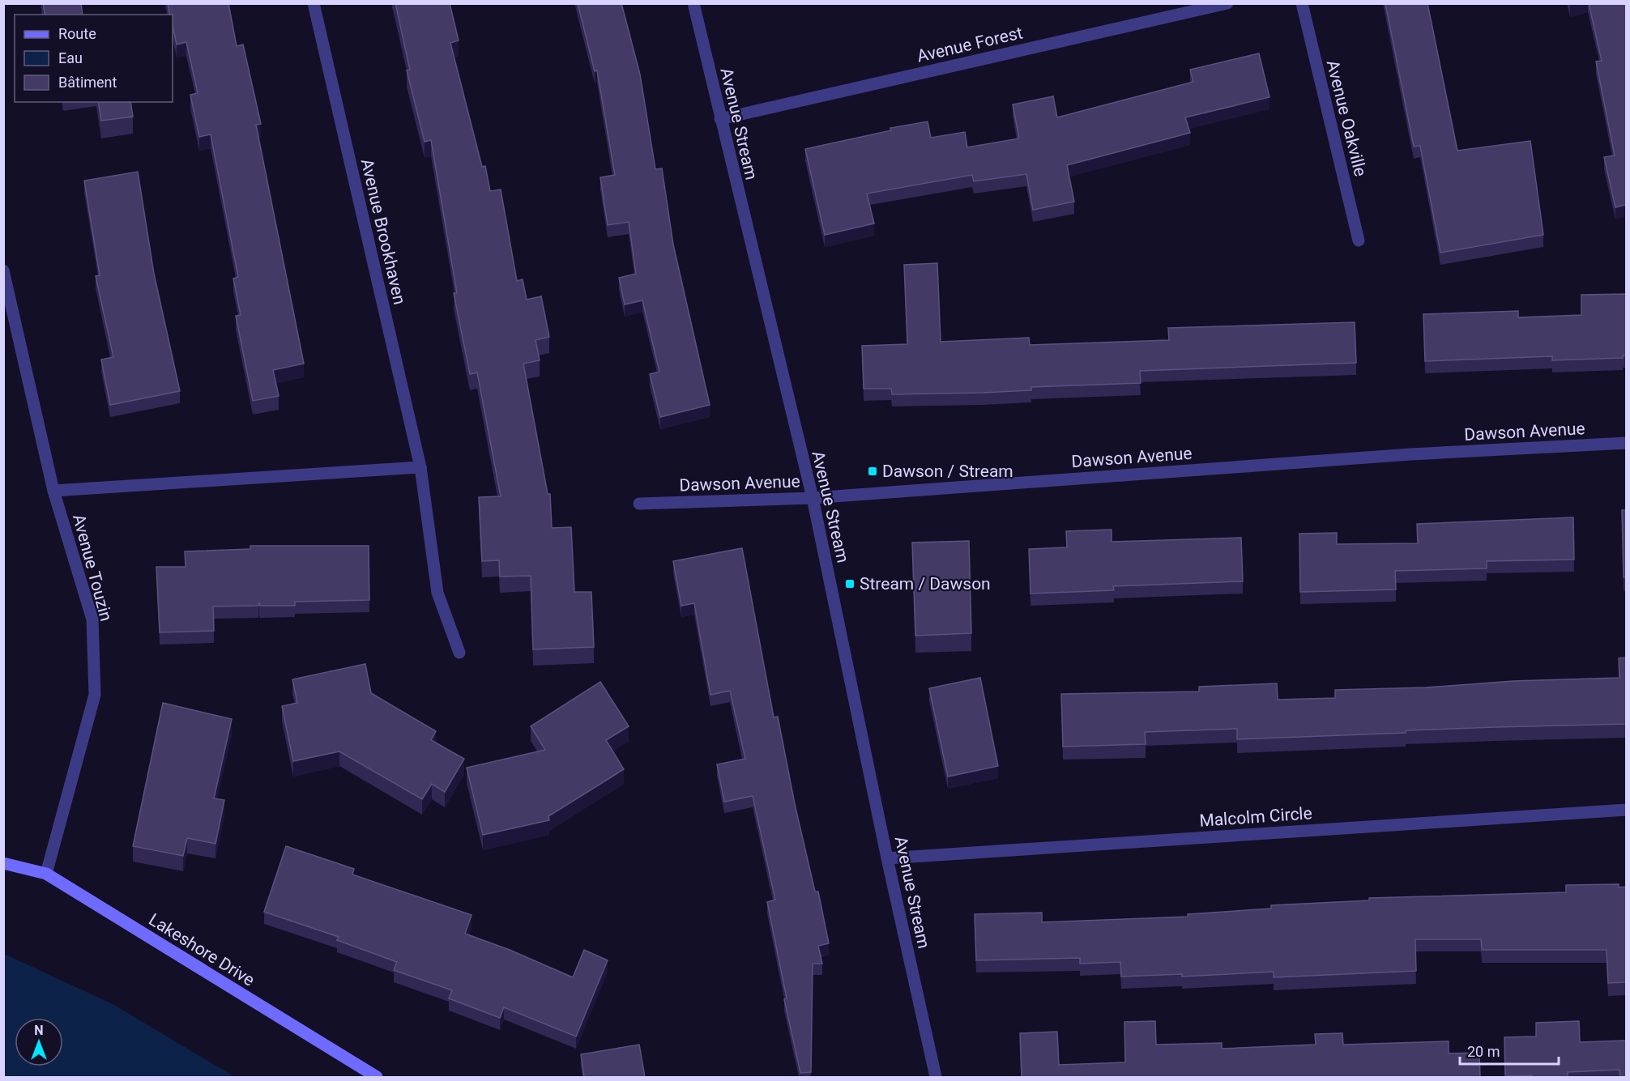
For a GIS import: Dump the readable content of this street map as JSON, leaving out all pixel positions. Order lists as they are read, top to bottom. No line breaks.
{"streets":{"street":["Avenue Forest","Avenue Oakville","Avenue Stream","Avenue Brookhaven","Dawson Avenue","Avenue Touzin","Malcolm Circle","Lakeshore Drive"]},"crossings":[["Avenue Forest","Avenue Stream"],["Avenue Stream","Dawson Avenue"],["Avenue Stream","Malcolm Circle"],["Avenue Touzin","Lakeshore Drive"]],"places":{"transit":["Dawson / Stream","Stream / Dawson"]},"legend":["Route","Eau","Bâtiment"],"scale_bar":"20 m","north":"top"}
